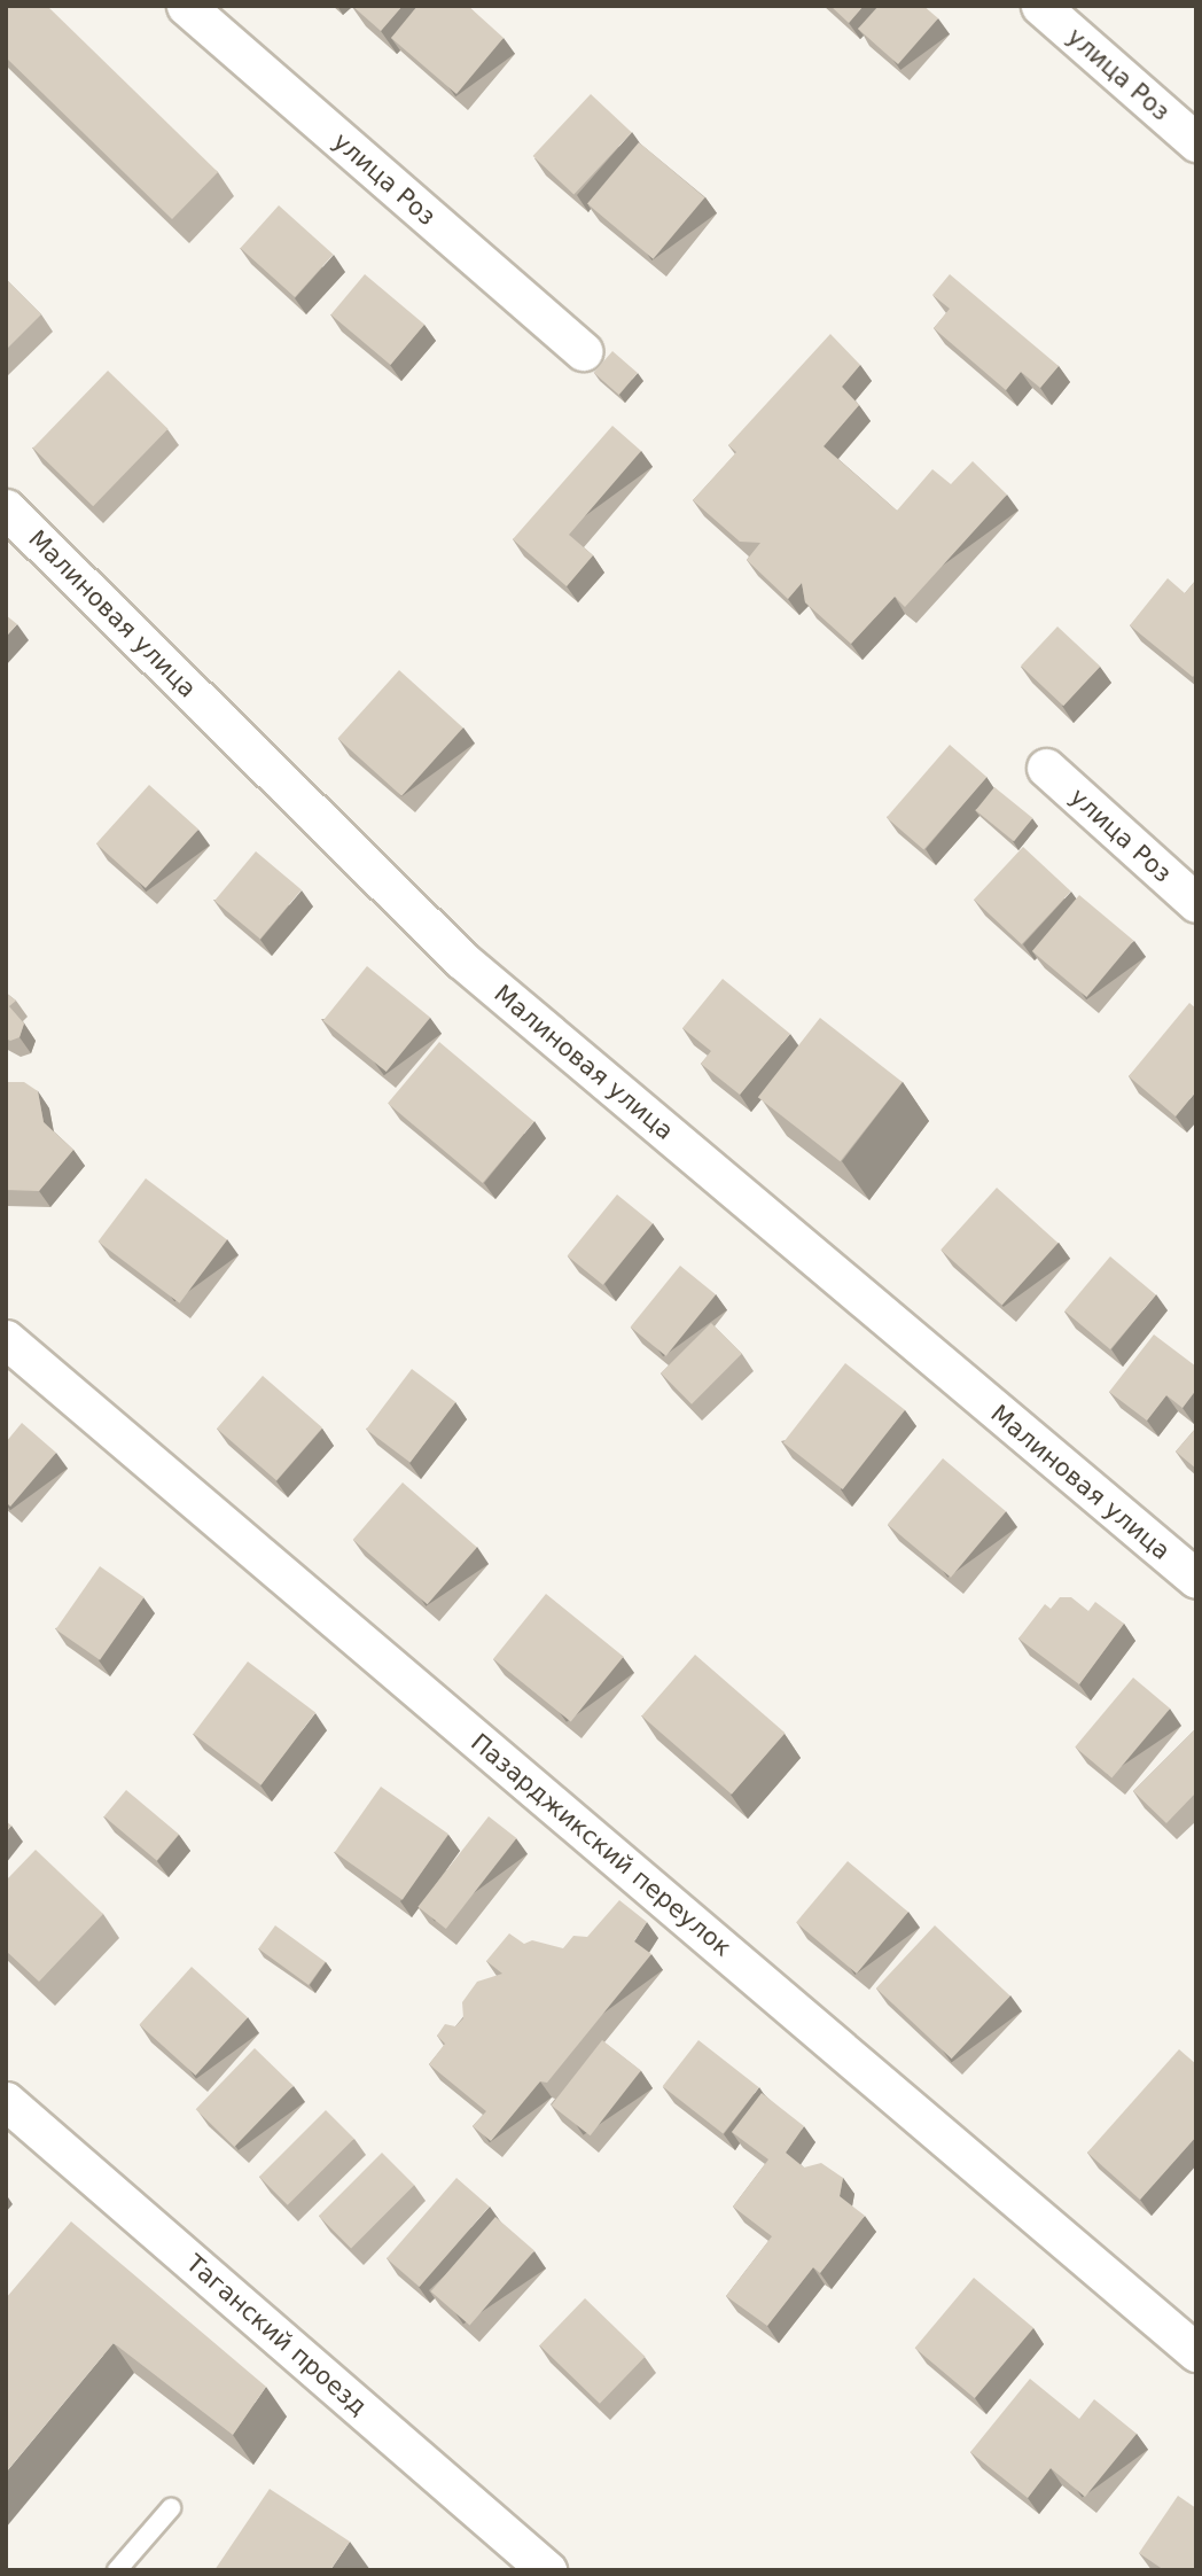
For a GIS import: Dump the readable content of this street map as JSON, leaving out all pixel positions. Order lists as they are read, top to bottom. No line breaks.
{"streets":{"street":["улица Роз","Малиновая улица","Пазарджикский переулок","Таганский проезд"]}}
